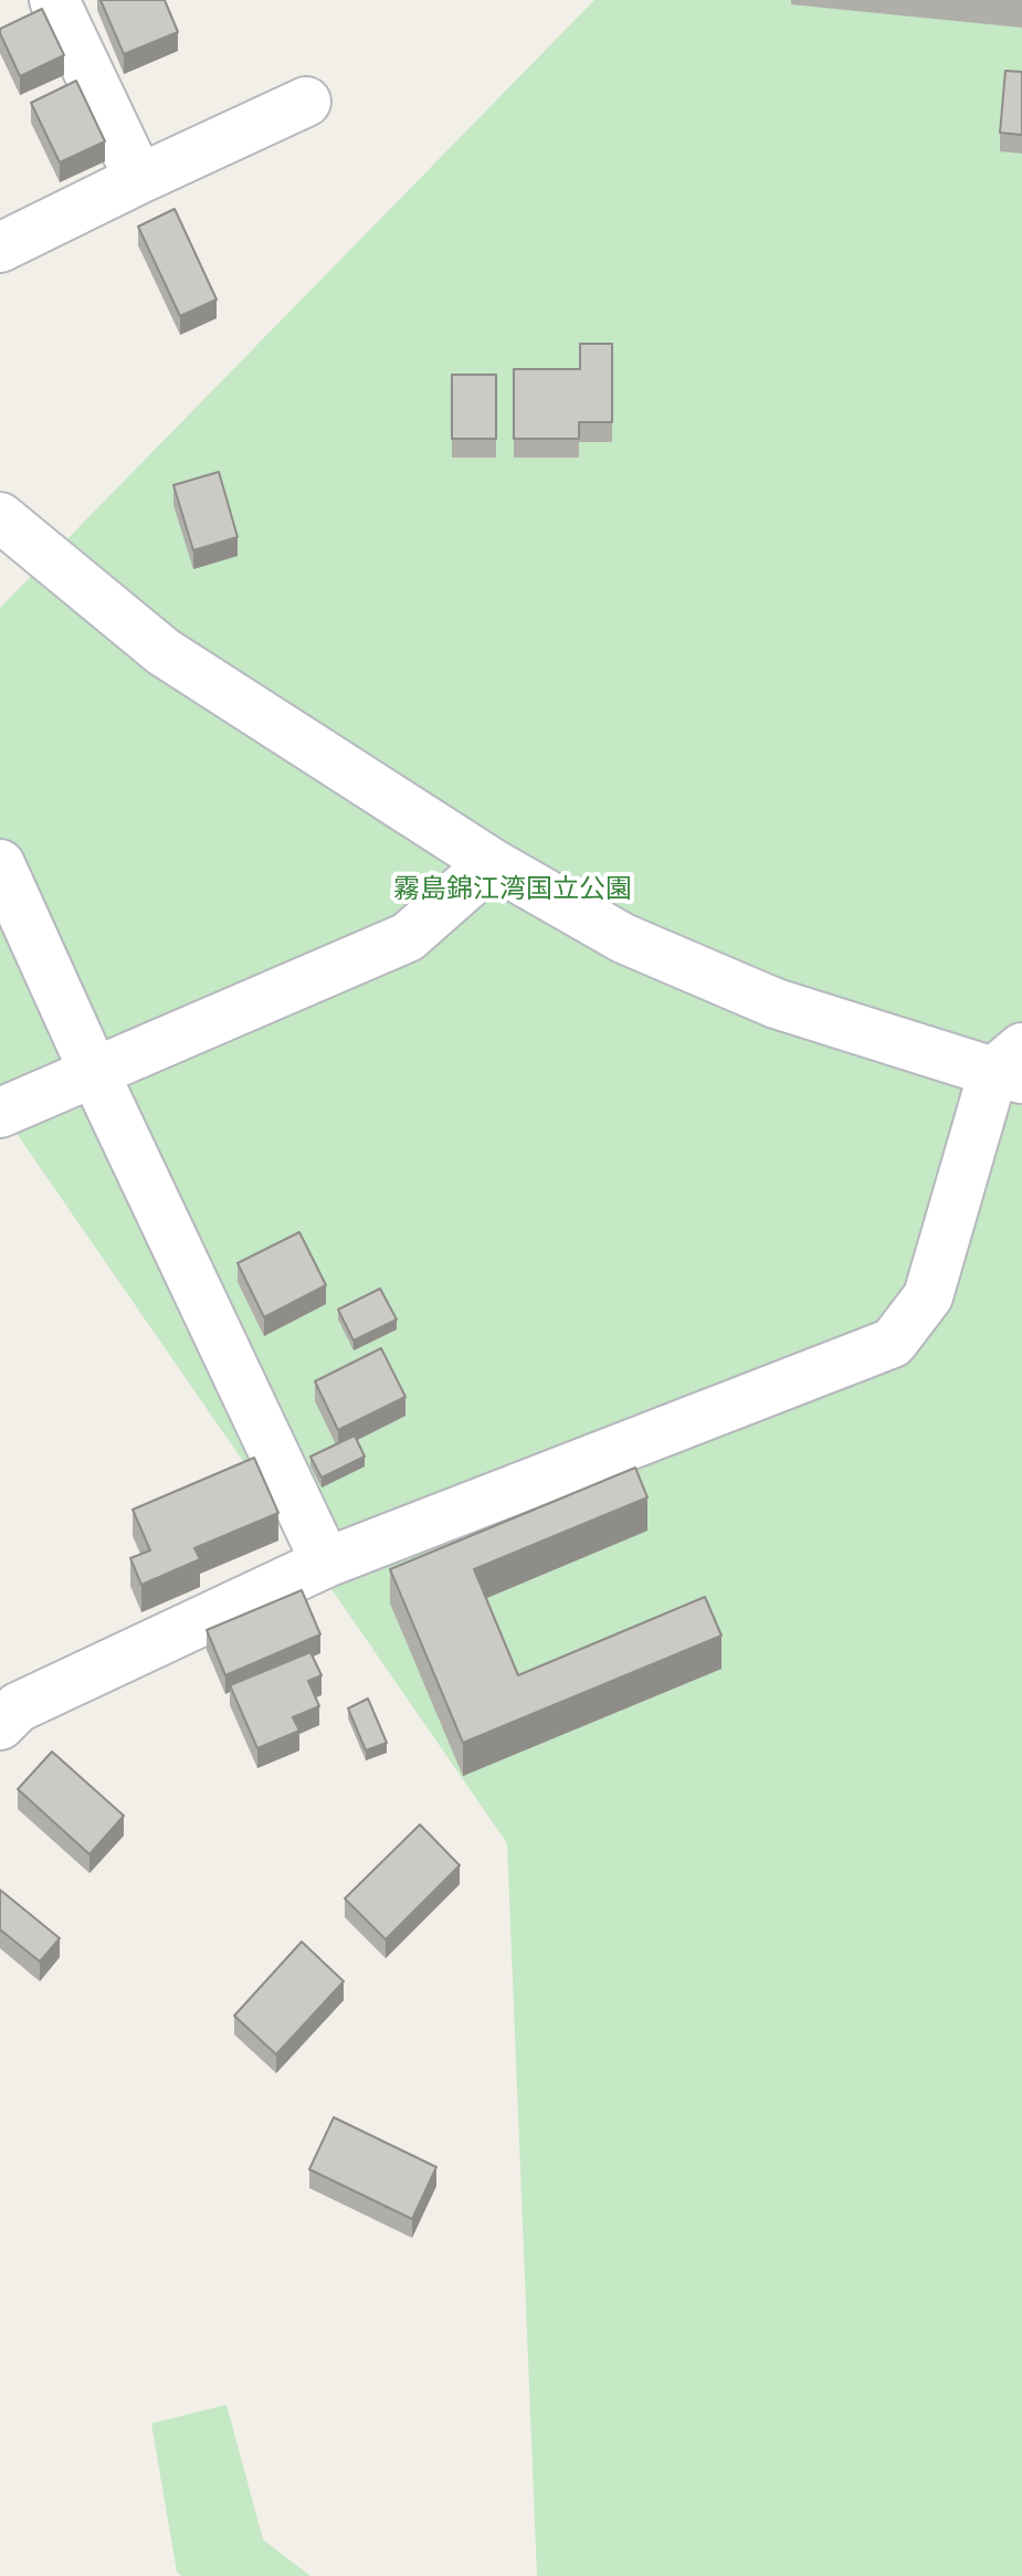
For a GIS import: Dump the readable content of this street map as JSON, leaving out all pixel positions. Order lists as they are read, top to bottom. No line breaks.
{"parks":["霧島錦江湾国立公園"]}
